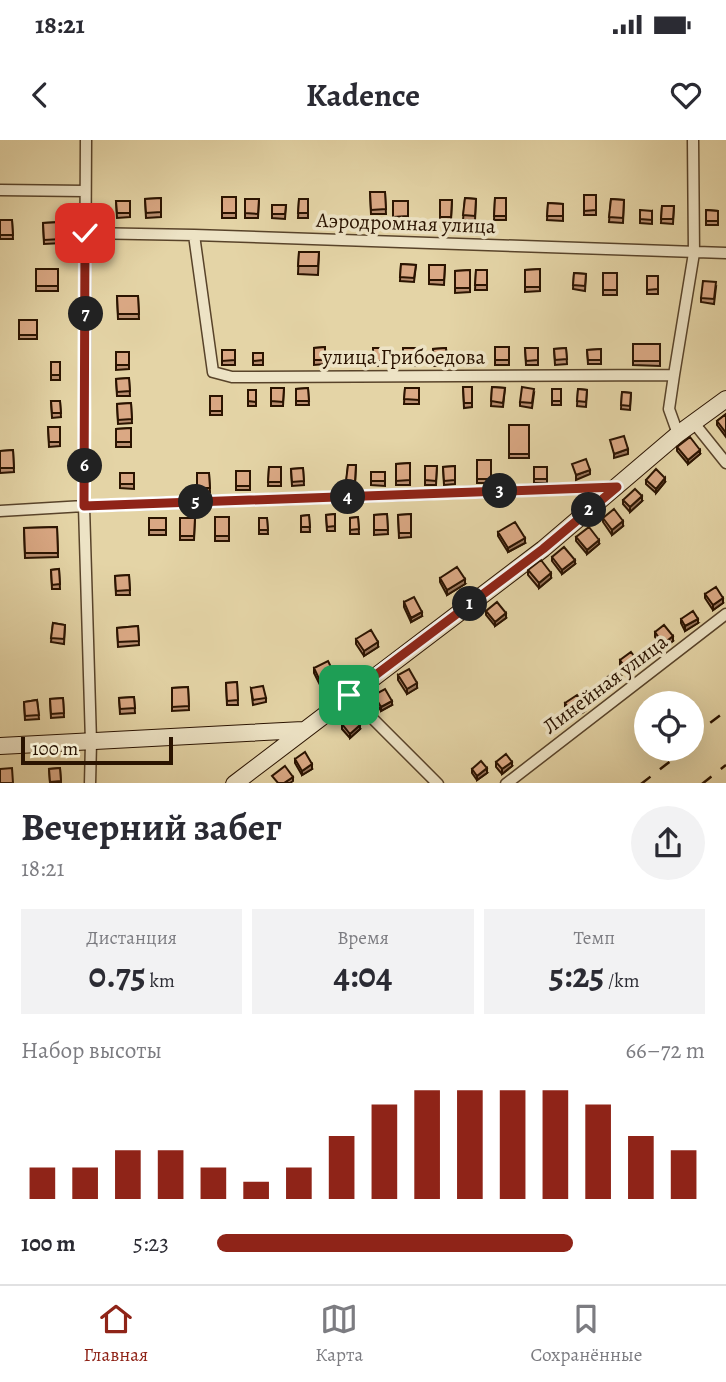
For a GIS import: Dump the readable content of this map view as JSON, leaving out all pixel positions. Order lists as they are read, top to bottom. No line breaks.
{"streets":{"street":["Аэродромная улица","улица Грибоедова","Линейная улица"]},"crossings":[["Аэродромная улица","улица Грибоедова"]],"scale_bar":"100 m","page":{"status":"18:21","header":"Kadence","pins":["7","6","3","4","5","2","1"],"scale":"100 m","heading":["Вечерний забег","18:21"],"stats":[["Дистанция","0.75 km"],["Время","4:04"],["Темп","5:25 /km"]],"chart":["Набор высоты","66–72 m"],"list":[{"name":"100 m","note":"5:23"}],"tabs":["Главная","Карта","Сохранённые"]}}
